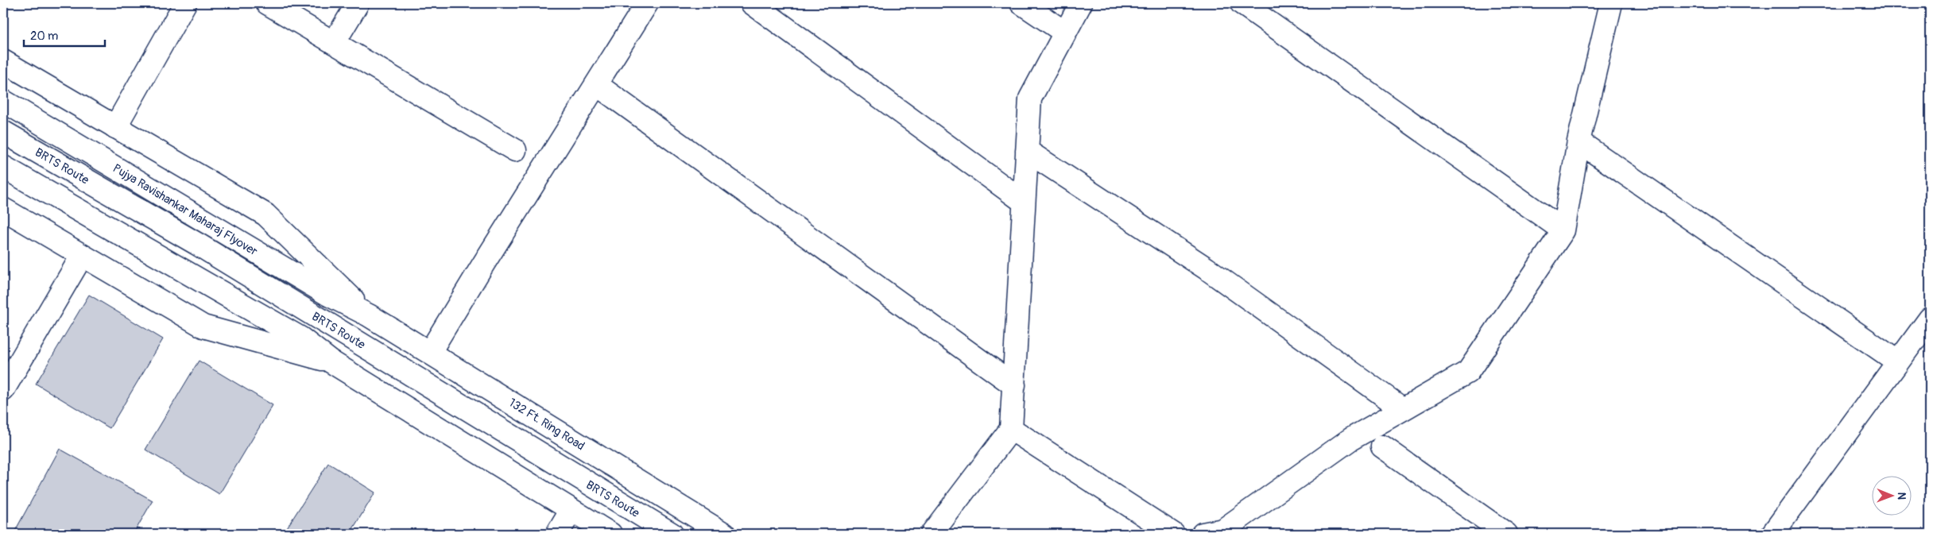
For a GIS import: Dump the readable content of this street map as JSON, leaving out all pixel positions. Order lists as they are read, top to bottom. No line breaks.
{"streets":{"street":["BRTS Route","Pujya Ravishankar Maharaj Flyover","132 Ft. Ring Road"]},"crossings":[["Pujya Ravishankar Maharaj Flyover","132 Ft. Ring Road"]],"scale_bar":"20 m","north":"right"}
